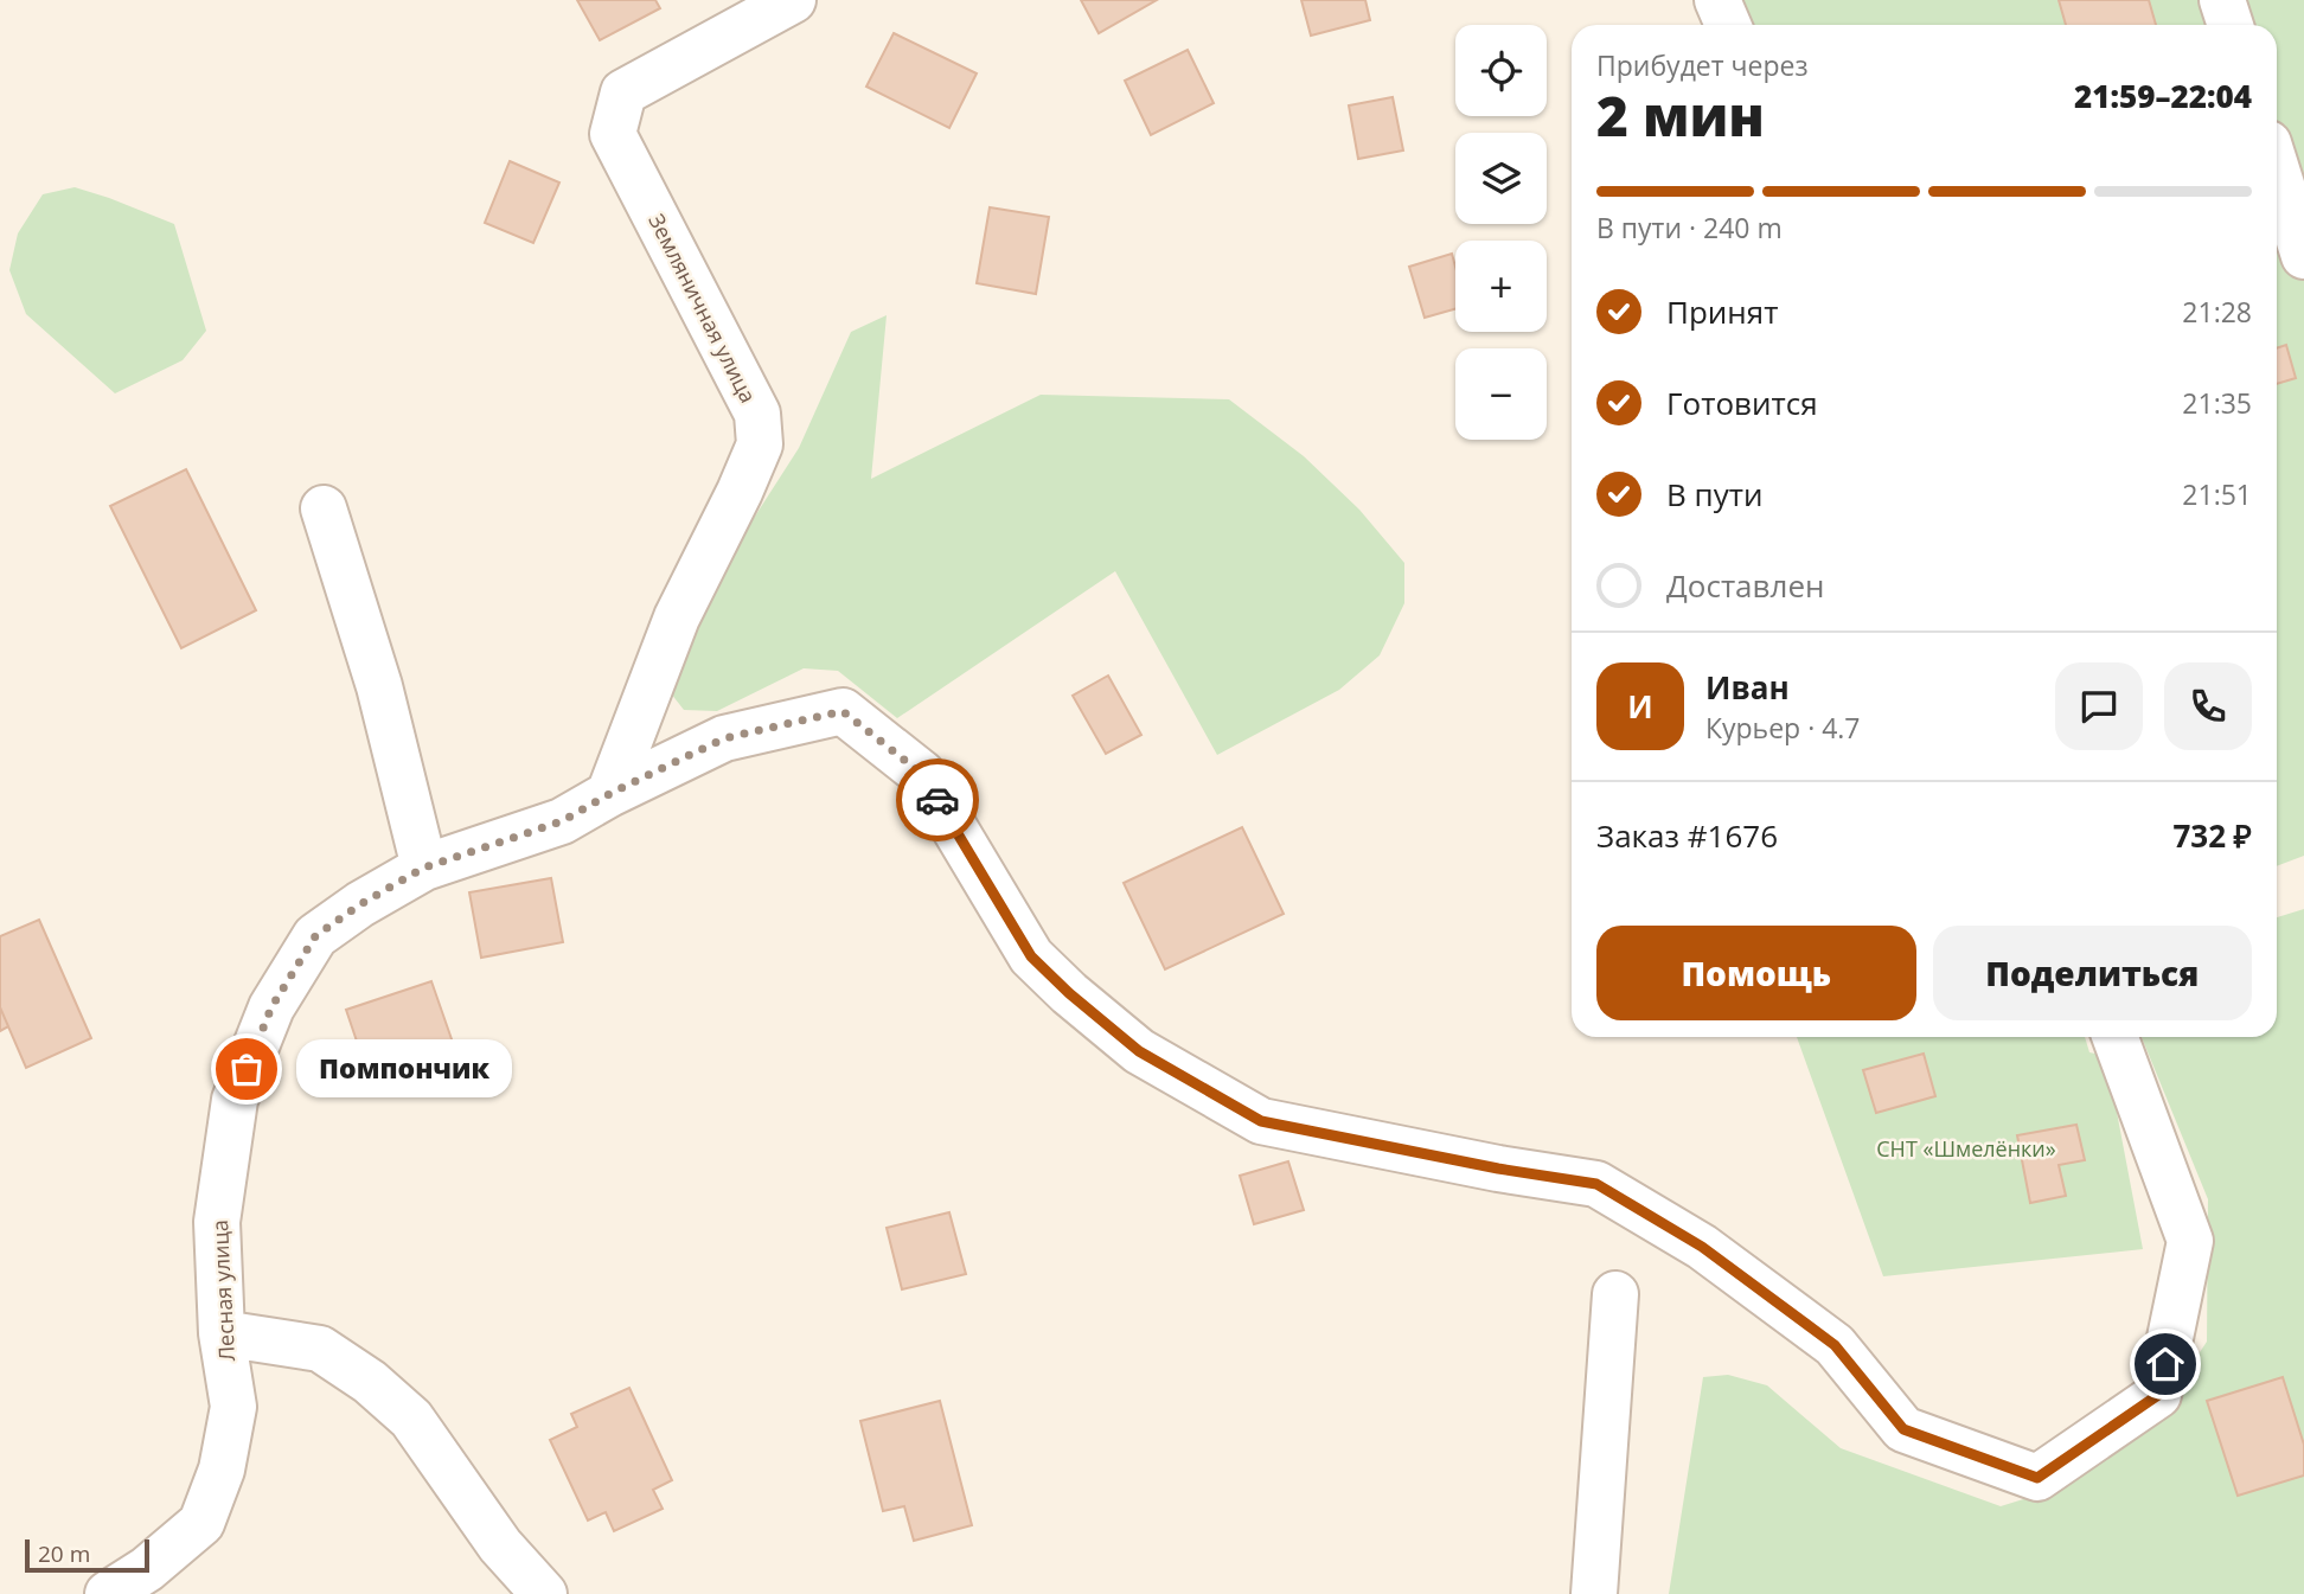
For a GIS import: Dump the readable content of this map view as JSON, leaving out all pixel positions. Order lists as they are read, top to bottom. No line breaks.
{"streets":{"lane":["Земляничная улица","Лесная улица"]},"crossings":[["Земляничная улица","Лесная улица"]],"parks":["СНТ «Шмелёнки»"],"places":["Помпончик"],"scale_bar":"20 m","page":{"map_buttons":["+","−"],"heading":["2 мин","Прибудет через","21:59–22:04"],"panel":["Иван","Курьер · 4.7","Заказ #1676","732 ₽"],"bar":"В пути · 240 m","list":[["Принят","21:28"],["Готовится","21:35"],["В пути","21:51"],"Доставлен"],"round":"И","buttons":["Помощь","Поделиться"],"bubble":"Помпончик","scale":"20 m"}}
